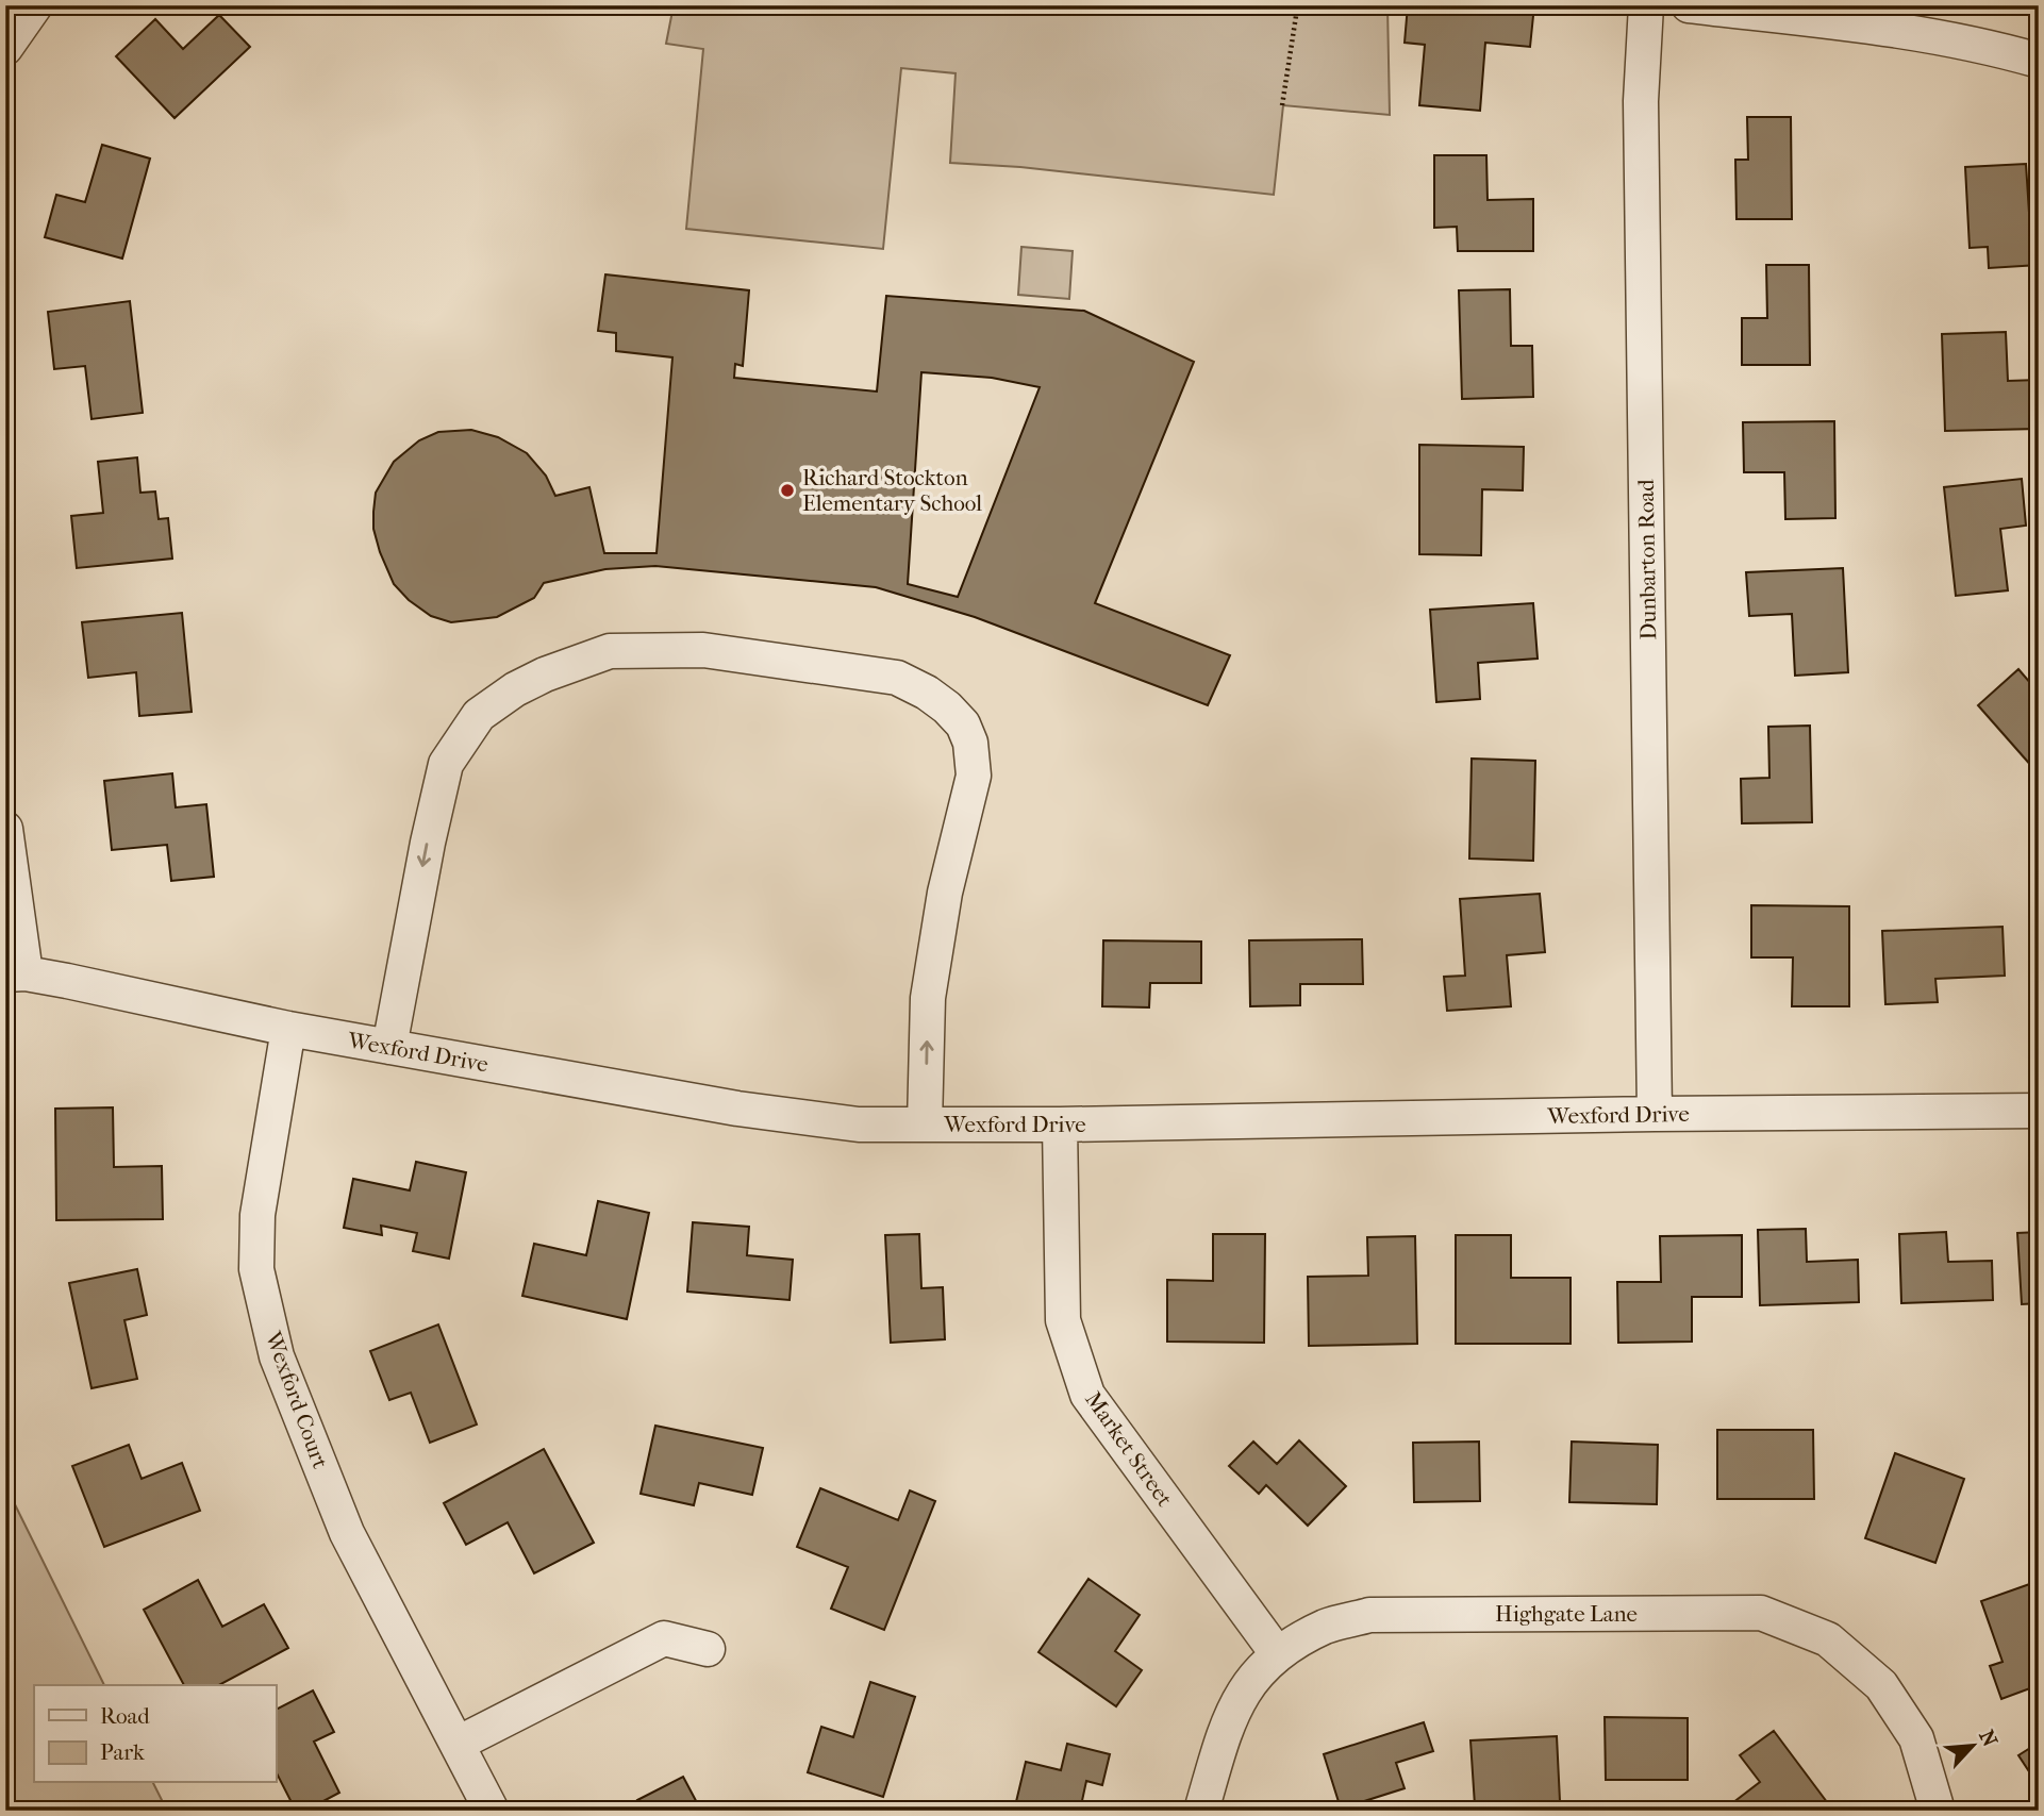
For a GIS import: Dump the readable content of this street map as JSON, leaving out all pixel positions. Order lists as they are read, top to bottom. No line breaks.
{"streets":{"street":["Dunbarton Road","Wexford Drive","Wexford Court","Market Street","Highgate Lane"]},"crossings":[["Dunbarton Road","Wexford Drive"],["Wexford Drive","Wexford Court"],["Wexford Drive","Market Street"],["Market Street","Highgate Lane"]],"places":["Richard Stockton Elementary School"],"legend":["Road","Park"],"north":"top right"}
